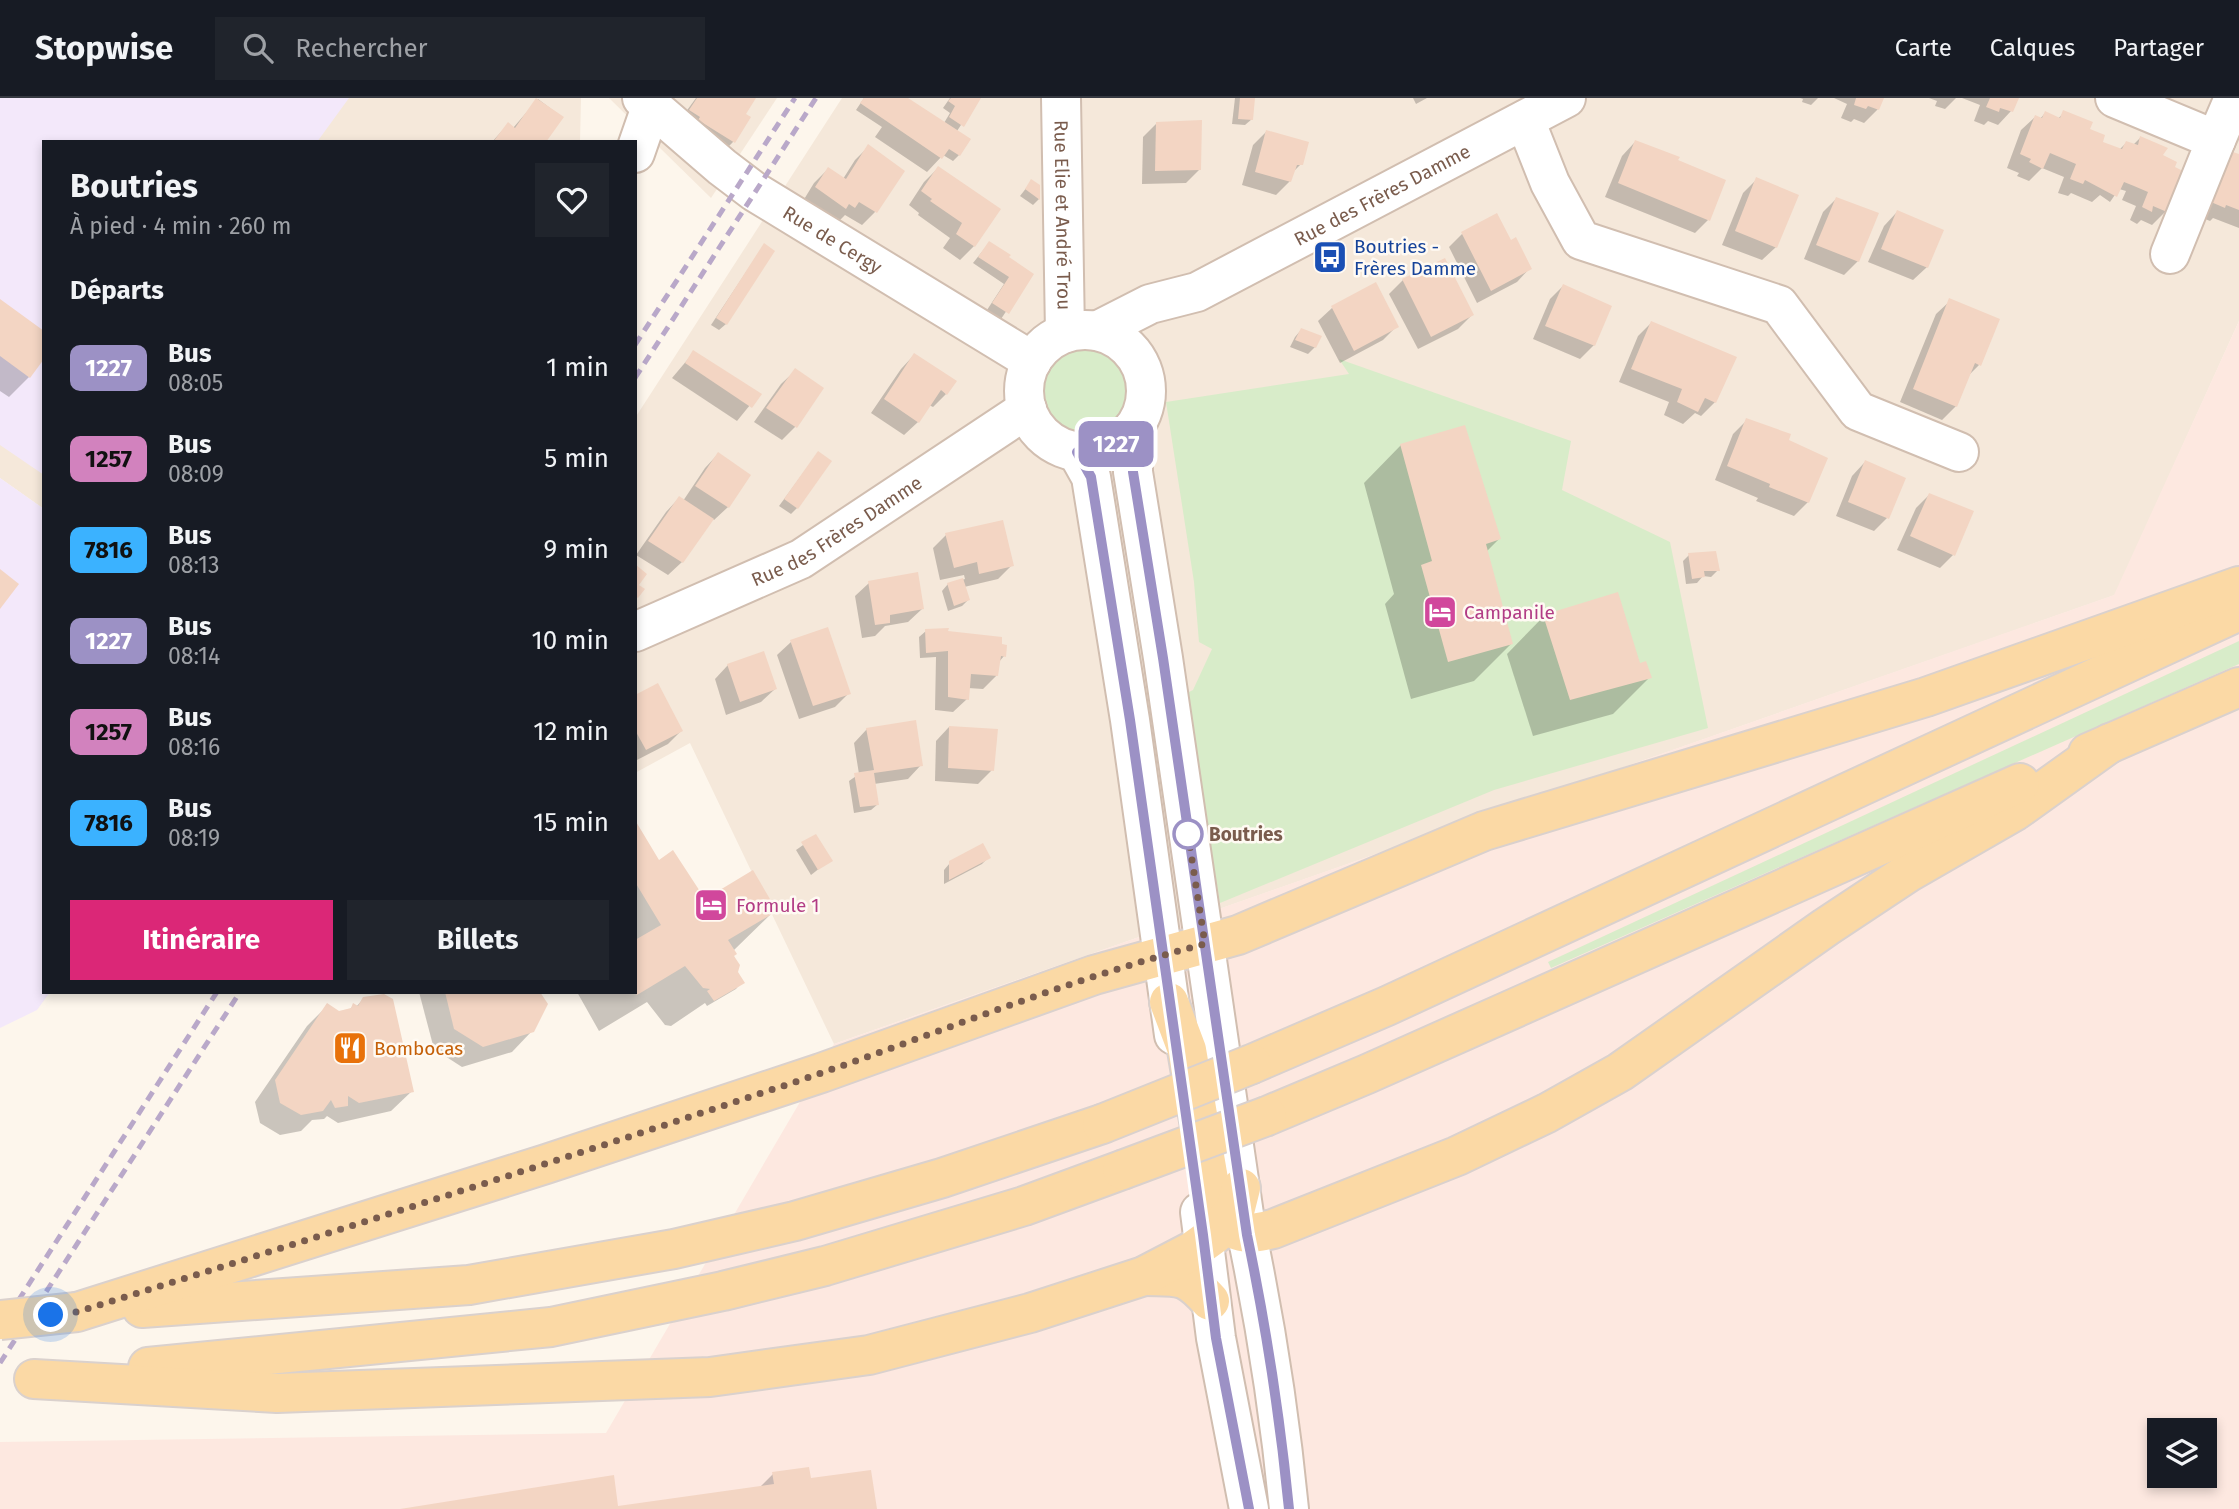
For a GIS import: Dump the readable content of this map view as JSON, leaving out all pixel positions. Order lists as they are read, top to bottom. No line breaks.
{"streets":{"street":["Rue des Frères Damme","Rue Elie et André Trou","Rue de Cergy"]},"crossings":[["Rue des Frères Damme","Rue Elie et André Trou"],["Rue des Frères Damme","Rue de Cergy"],["Rue Elie et André Trou","Rue de Cergy"]],"places":{"bus stop":["Boutries - Frères Damme"],"hotel":["Campanile","Formule 1"],"other":["Boutries"],"restaurant":["Bombocas"]},"lines":["bus line 1227"],"page":{"header":"Stopwise","search":"Rechercher","nav":["Carte","Calques","Partager"],"on_map":"1227","heading":[["Boutries","À pied · 4 min · 260 m"],"Départs"],"list":[{"mark":"1227","name":"Bus","note":"08:05","value":"1 min"},{"mark":"1257","name":"Bus","note":"08:09","value":"5 min"},{"mark":"7816","name":"Bus","note":"08:13","value":"9 min"},{"mark":"1227","name":"Bus","note":"08:14","value":"10 min"},{"mark":"1257","name":"Bus","note":"08:16","value":"12 min"},{"mark":"7816","name":"Bus","note":"08:19","value":"15 min"}],"buttons":["Itinéraire","Billets"]}}
